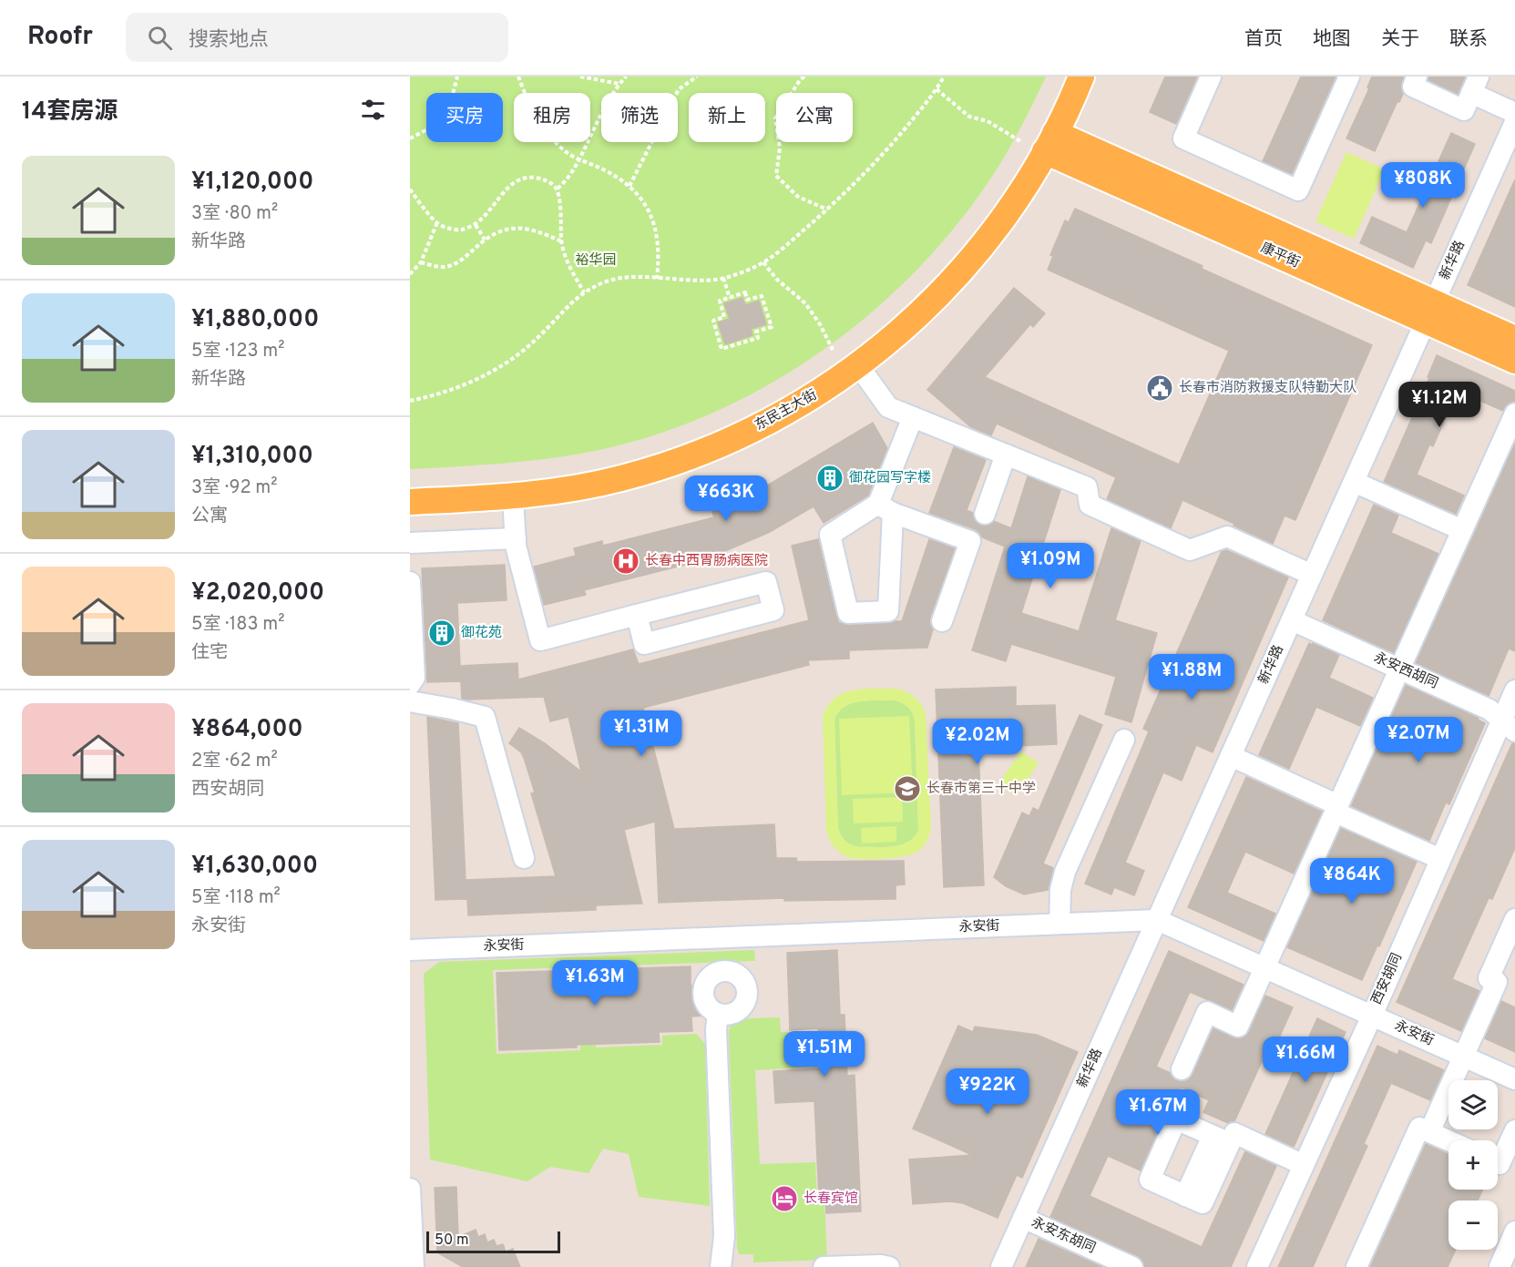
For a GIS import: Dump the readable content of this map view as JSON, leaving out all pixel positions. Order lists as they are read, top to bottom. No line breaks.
{"streets":{"main road":["康平街","东民主大街"],"street":["新华路","永安西胡同","永安街","西安胡同","永安东胡同"]},"crossings":[["康平街","新华路"],["康平街","东民主大街"],["新华路","永安西胡同"],["新华路","永安街"],["新华路","永安东胡同"],["永安西胡同","西安胡同"],["永安街","西安胡同"]],"parks":["裕华园"],"places":{"public building":["长春市消防救援支队特勤大队"],"building":["御花园写字楼","御花苑"],"hospital":["长春中西胃肠病医院"],"school or university":["长春市第三十中学"],"hotel":["长春宾馆"]},"scale_bar":"50 m","page":{"header":"Roofr","search":"搜索地点","nav":["首页","地图","关于","联系"],"heading":"14套房源","chip":["买房","租房","筛选","新上","公寓"],"list":[{"name":"¥1,120,000","note":"3室 · 80 m² · 新华路"},{"name":"¥1,880,000","note":"5室 · 123 m² · 新华路"},{"name":"¥1,310,000","note":"3室 · 92 m² · 公寓"},{"name":"¥2,020,000","note":"5室 · 183 m² · 住宅"},{"name":"¥864,000","note":"2室 · 62 m² · 西安胡同"},{"name":"¥1,630,000","note":"5室 · 118 m² · 永安街"}],"price":["¥808K","¥1.12M","¥663K","¥1.09M","¥1.88M","¥1.31M","¥2.07M","¥2.02M","¥864K","¥1.63M","¥1.51M","¥1.66M","¥922K","¥1.67M"],"map_buttons":["+","−"],"scale":"50 m"}}
